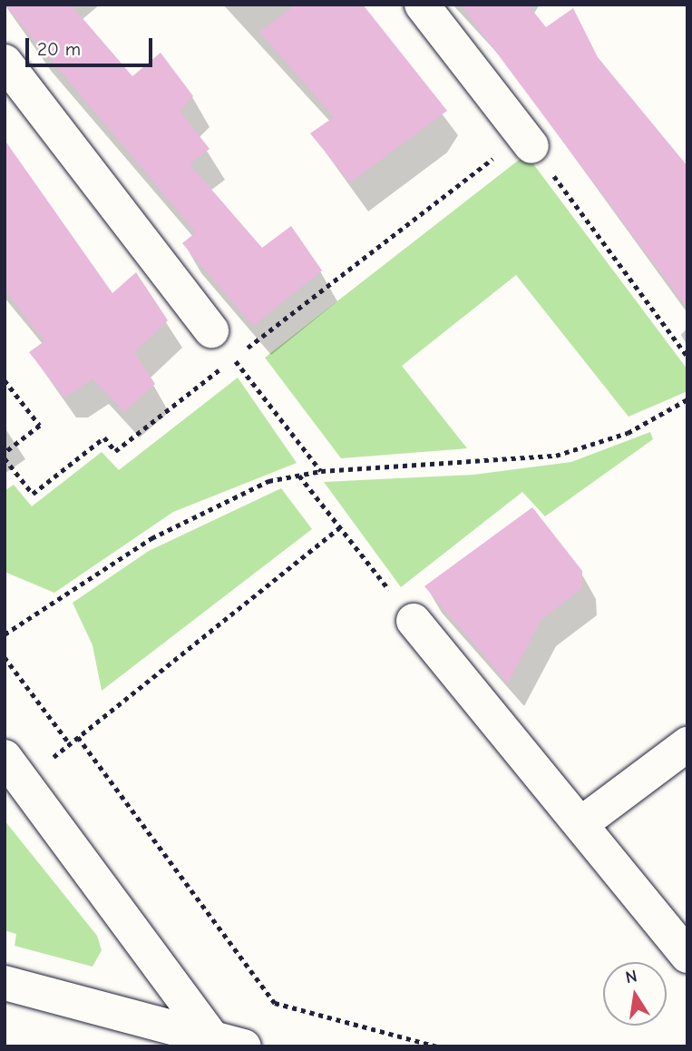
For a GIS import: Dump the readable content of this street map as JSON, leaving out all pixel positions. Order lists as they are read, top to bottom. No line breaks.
{"scale_bar":"20 m","north":"top"}
